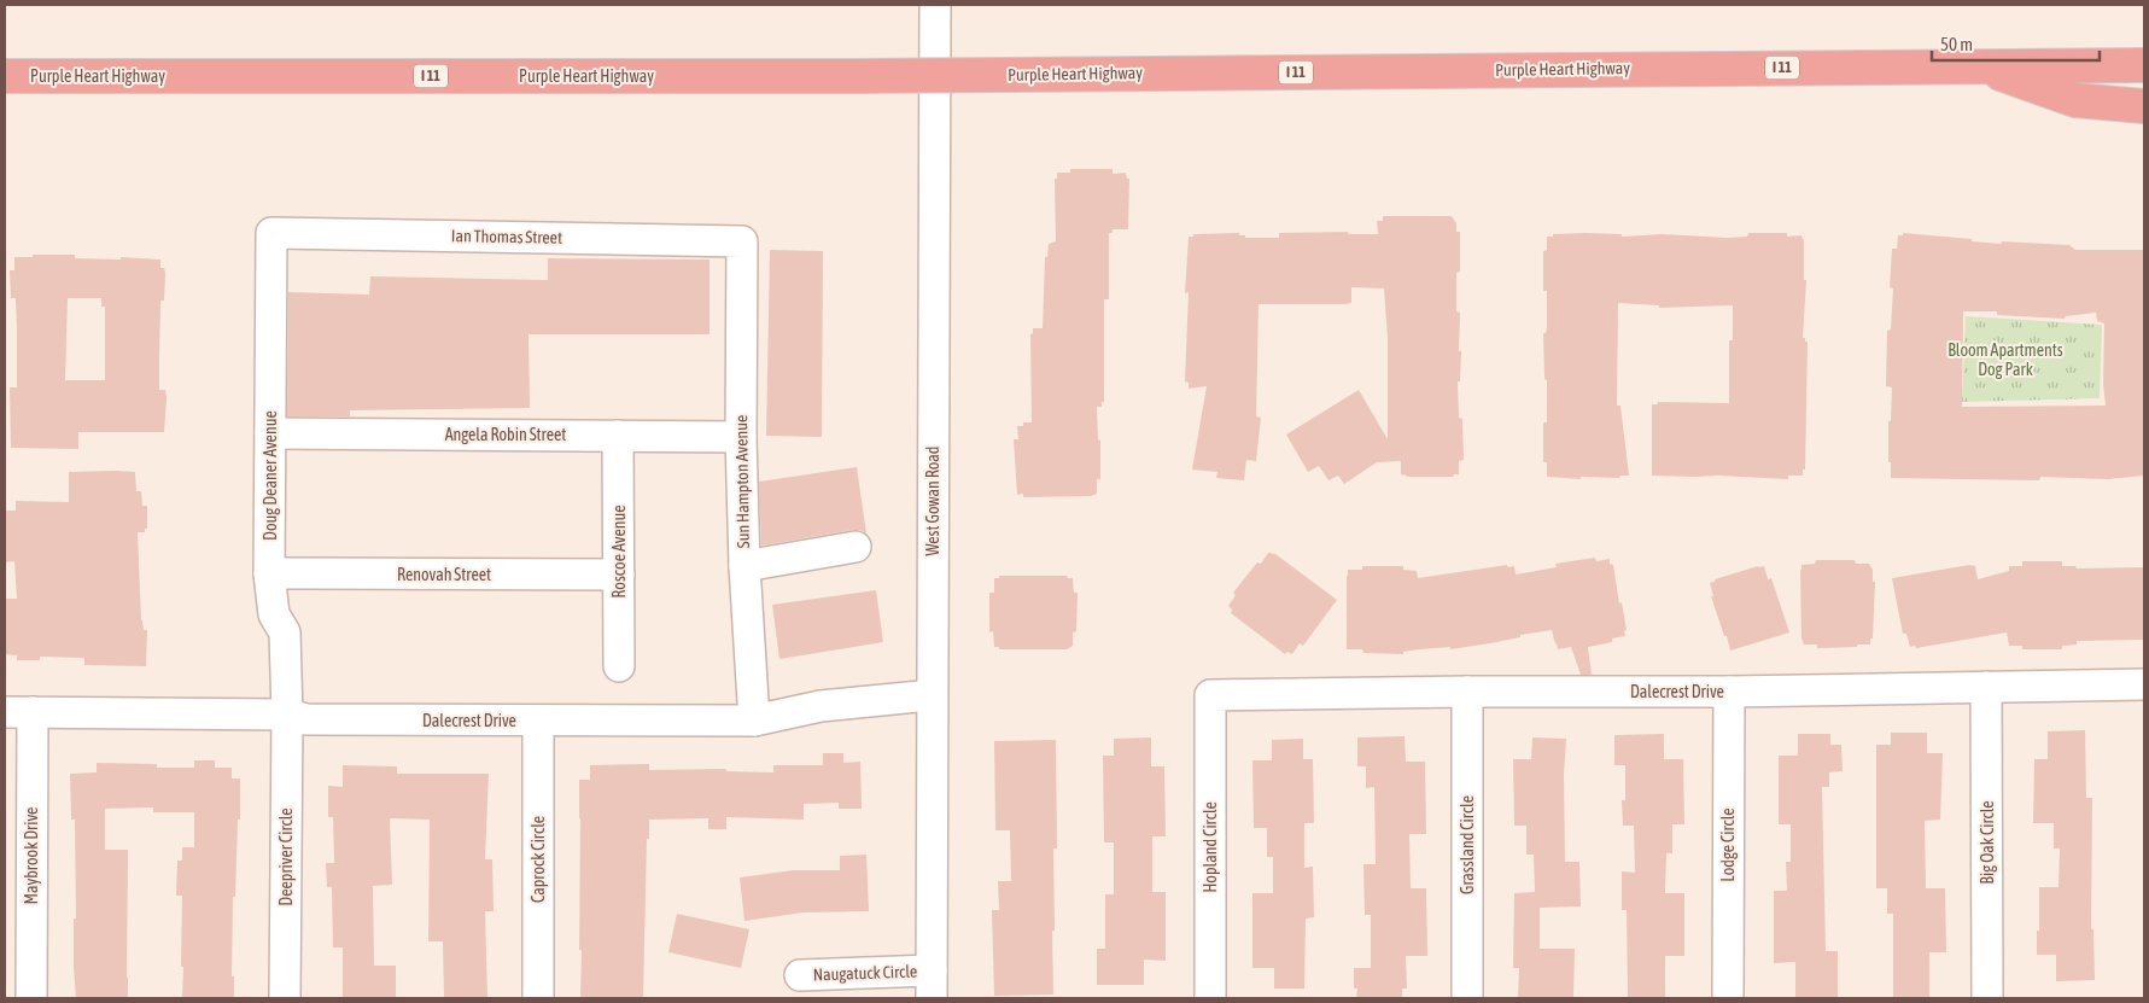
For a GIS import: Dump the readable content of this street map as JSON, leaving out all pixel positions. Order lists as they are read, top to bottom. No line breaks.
{"streets":{"highway":["I 11","Purple Heart Highway"],"street":["Ian Thomas Street","Angela Robin Street","Doug Deaner Avenue","Sun Hampton Avenue","West Gowan Road","Roscoe Avenue","Renovah Street","Dalecrest Drive","Big Oak Circle","Grassland Circle","Lodge Circle","Hopland Circle","Maybrook Drive","Deepriver Circle","Caprock Circle","Naugatuck Circle"]},"crossings":[["Ian Thomas Street","Doug Deaner Avenue"],["Ian Thomas Street","Sun Hampton Avenue"],["Angela Robin Street","Doug Deaner Avenue"],["Angela Robin Street","Sun Hampton Avenue"],["Angela Robin Street","Roscoe Avenue"],["Doug Deaner Avenue","Renovah Street"],["Doug Deaner Avenue","Dalecrest Drive"],["Doug Deaner Avenue","Deepriver Circle"],["Sun Hampton Avenue","Dalecrest Drive"],["West Gowan Road","Dalecrest Drive"],["West Gowan Road","Naugatuck Circle"],["Roscoe Avenue","Renovah Street"],["Dalecrest Drive","Big Oak Circle"],["Dalecrest Drive","Grassland Circle"],["Dalecrest Drive","Lodge Circle"],["Dalecrest Drive","Hopland Circle"],["Dalecrest Drive","Maybrook Drive"],["Dalecrest Drive","Deepriver Circle"],["Dalecrest Drive","Caprock Circle"]],"parks":["Bloom Apartments Dog Park"],"scale_bar":"50 m"}
